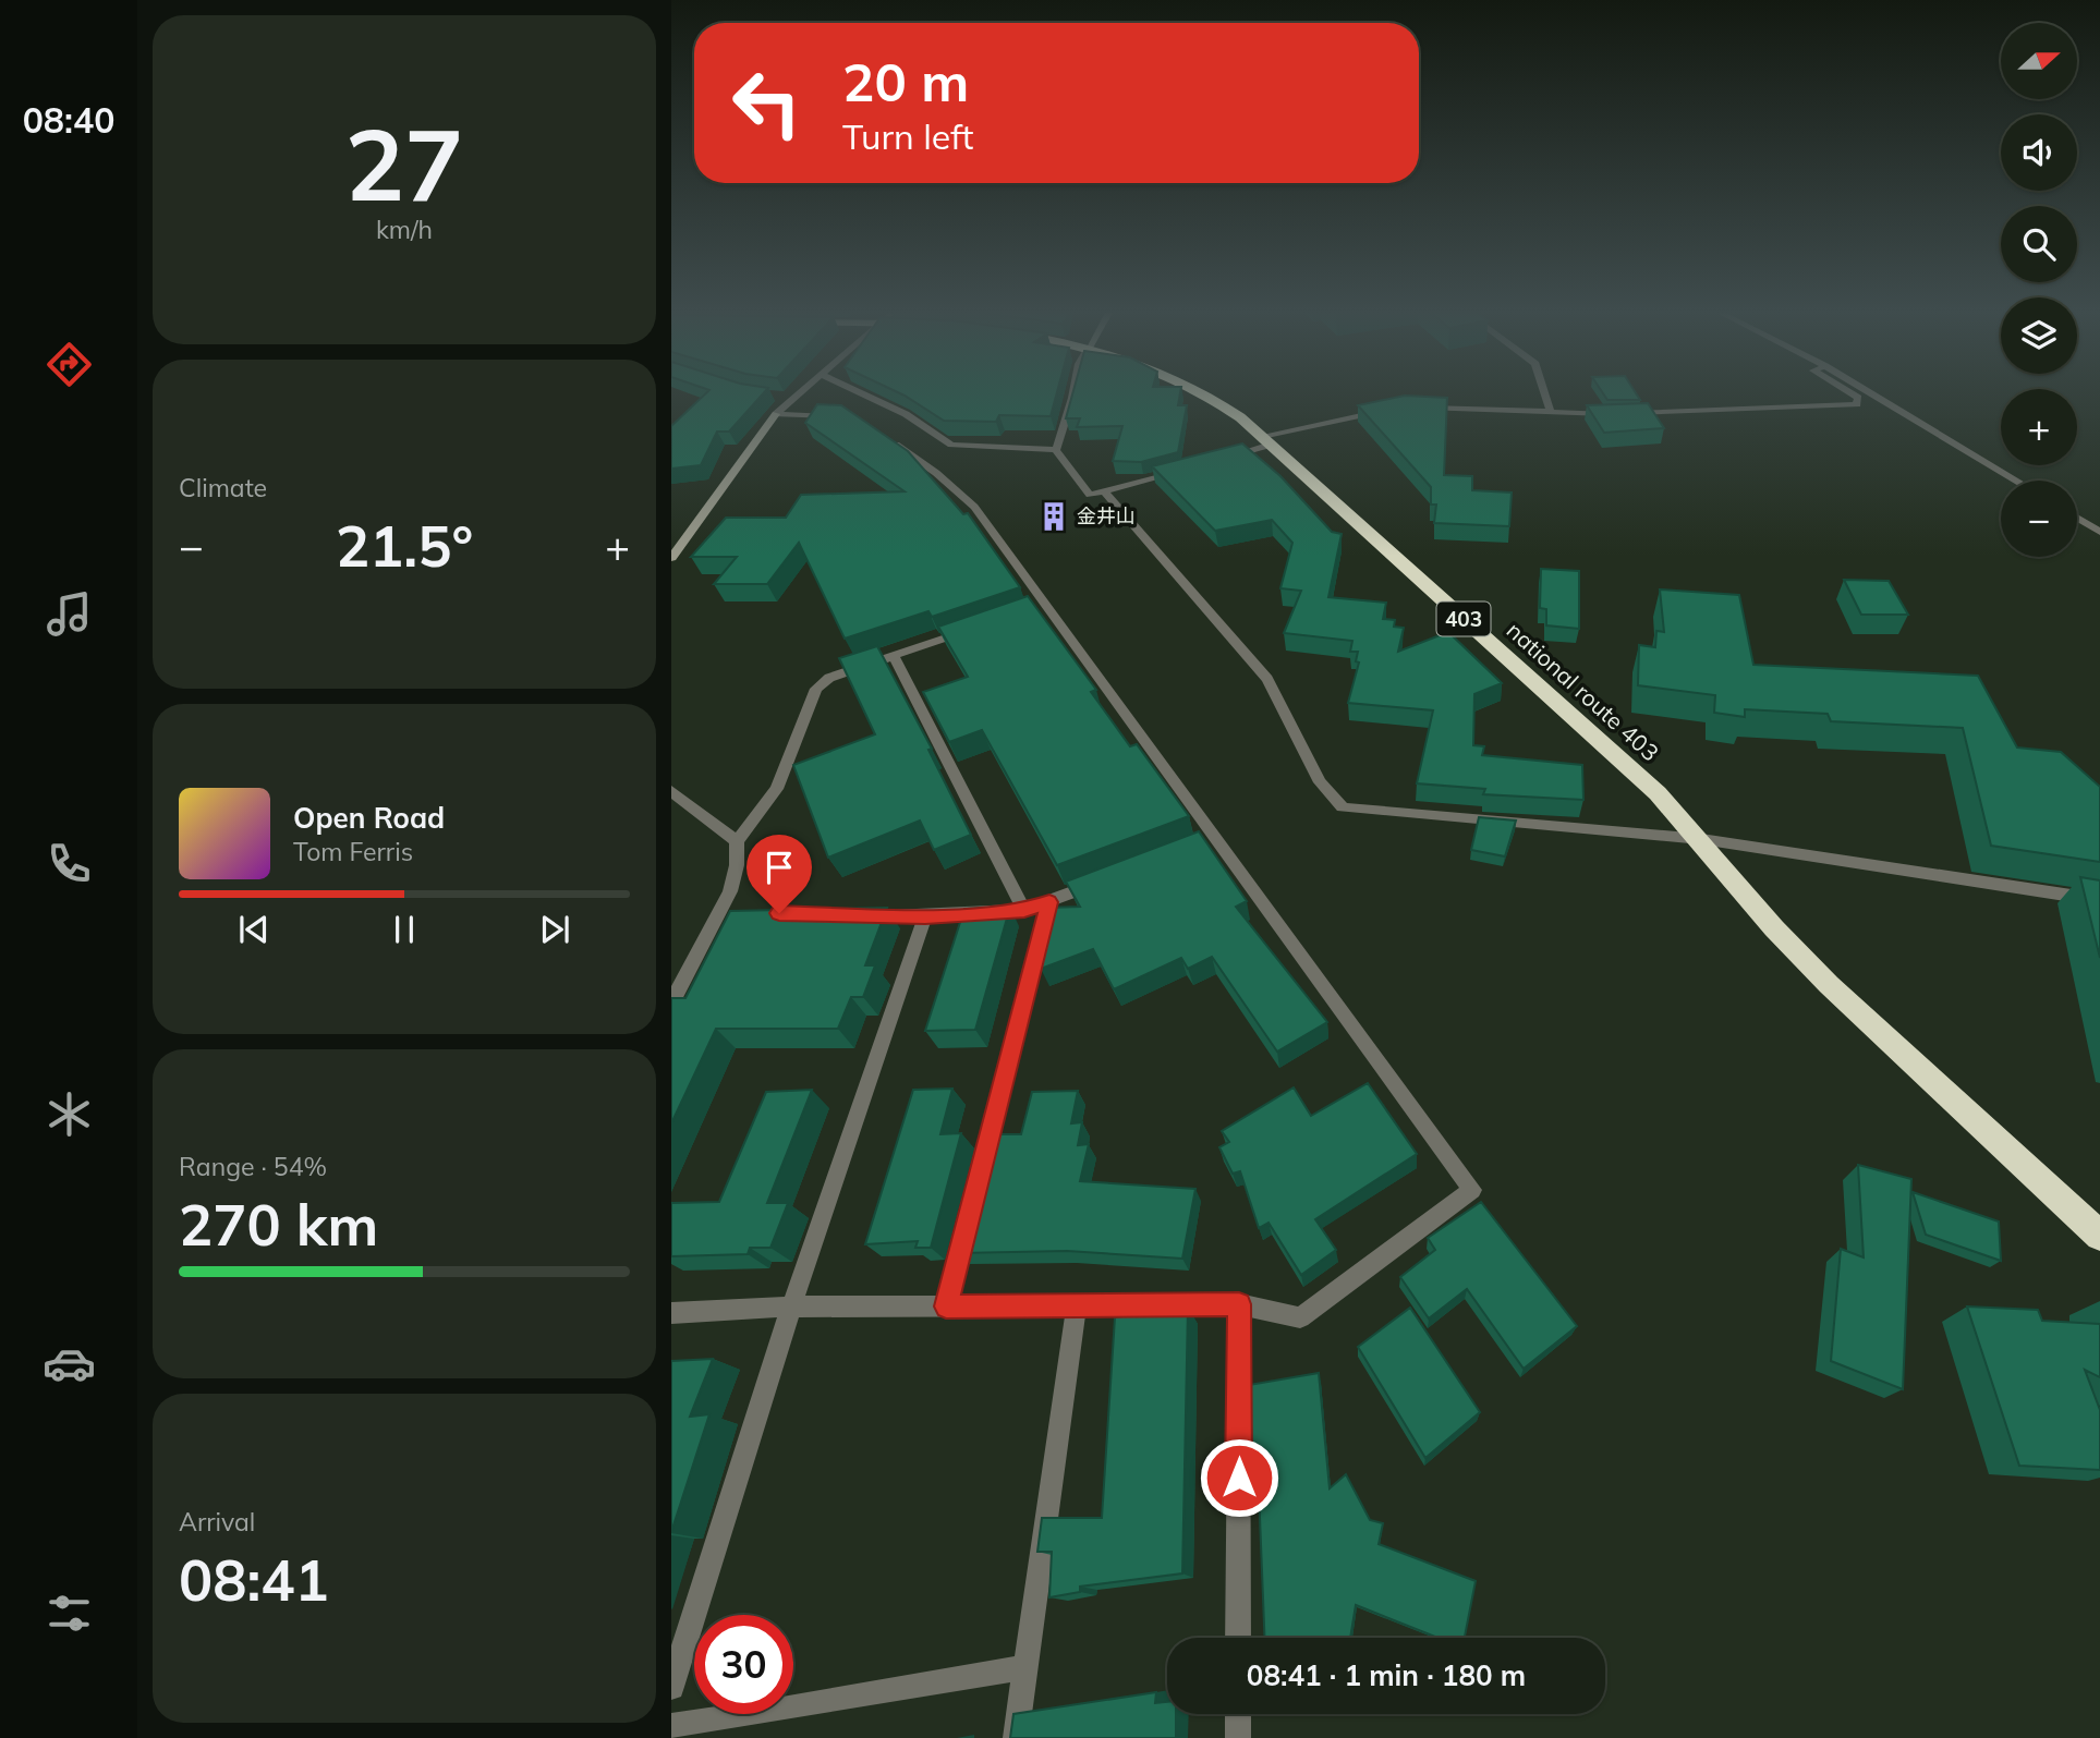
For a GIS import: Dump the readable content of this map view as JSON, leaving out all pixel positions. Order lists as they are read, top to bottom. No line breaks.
{"streets":{"highway":["403","national route 403"]},"places":{"building":["金井山"]},"north":"right","page":{"tabs":"08:40","tile":[["27","km/h"],"Climate",["Range · 54%","270 km"],["Arrival","08:41"]],"map_buttons":["+","−"],"turn":["20 m","Turn left"],"heat":["−","21.5°","+"],"song":["Open Road","Tom Ferris"],"limit":"30","trip":"08:41 · 1 min · 180 m"}}
